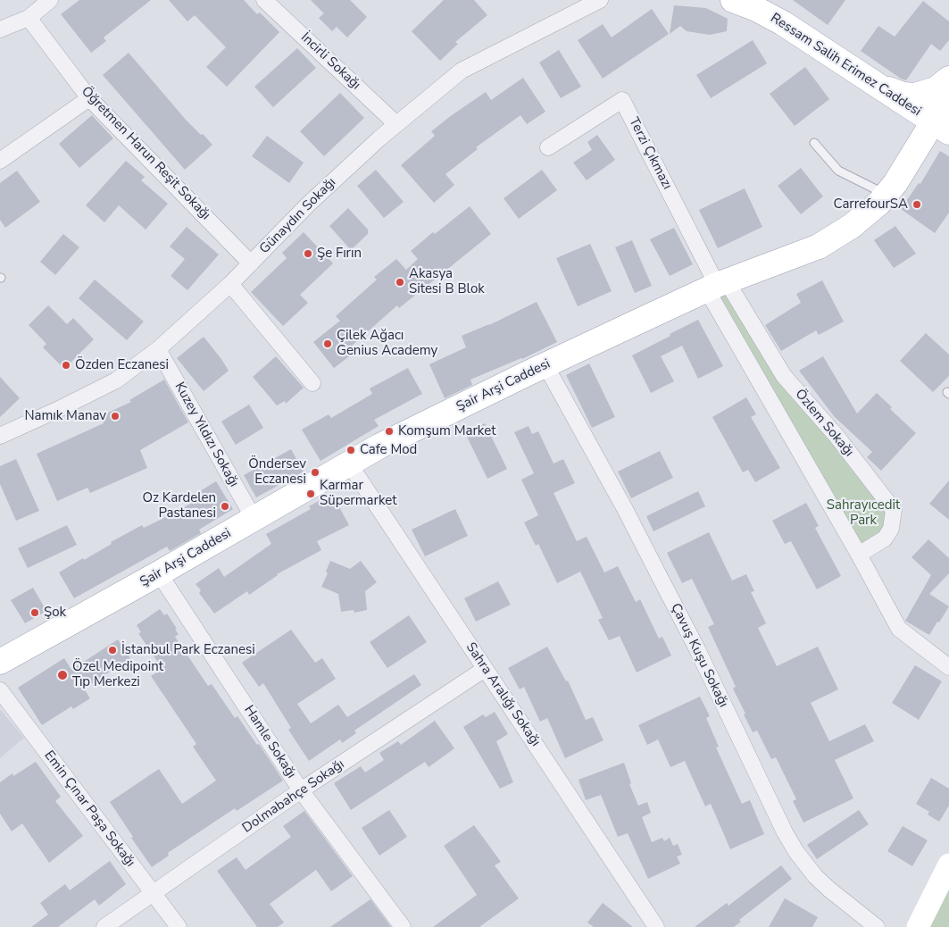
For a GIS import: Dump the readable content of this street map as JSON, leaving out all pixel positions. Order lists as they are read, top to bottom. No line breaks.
{"streets":{"main road":["Ressam Salih Erimez Caddesi","Şair Arşi Caddesi"],"street":["İncirli Sokağı","Öğretmen Harun Reşit Sokağı","Terzi Çıkmazı","Günaydın Sokağı","Özlem Sokağı","Kuzey Yıldızı Sokağı","Çavuş Kuşu Sokağı","Sahra Aralığı Sokağı","Hamle Sokağı","Dolmabahçe Sokağı","Emin Çınar Paşa Sokağı"]},"crossings":[["İncirli Sokağı","Günaydın Sokağı"],["Ressam Salih Erimez Caddesi","Şair Arşi Caddesi"],["Öğretmen Harun Reşit Sokağı","Günaydın Sokağı"],["Terzi Çıkmazı","Şair Arşi Caddesi"],["Terzi Çıkmazı","Özlem Sokağı"],["Günaydın Sokağı","Kuzey Yıldızı Sokağı"],["Şair Arşi Caddesi","Özlem Sokağı"],["Şair Arşi Caddesi","Kuzey Yıldızı Sokağı"],["Şair Arşi Caddesi","Çavuş Kuşu Sokağı"],["Şair Arşi Caddesi","Sahra Aralığı Sokağı"],["Şair Arşi Caddesi","Hamle Sokağı"],["Sahra Aralığı Sokağı","Dolmabahçe Sokağı"],["Hamle Sokağı","Dolmabahçe Sokağı"],["Dolmabahçe Sokağı","Emin Çınar Paşa Sokağı"]],"parks":["Sahrayıcedit Park"],"places":["CarrefourSA","Şe Fırın","Akasya Sitesi B Blok","Çilek Ağacı Genius Academy","Özden Eczanesi","Namık Manav","Komşum Market","Cafe Mod","Öndersev Eczanesi","Karmar Süpermarket","Oz Kardelen Pastanesi","Şok","İstanbul Park Eczanesi","Özel Medipoint Tıp Merkezi"]}
